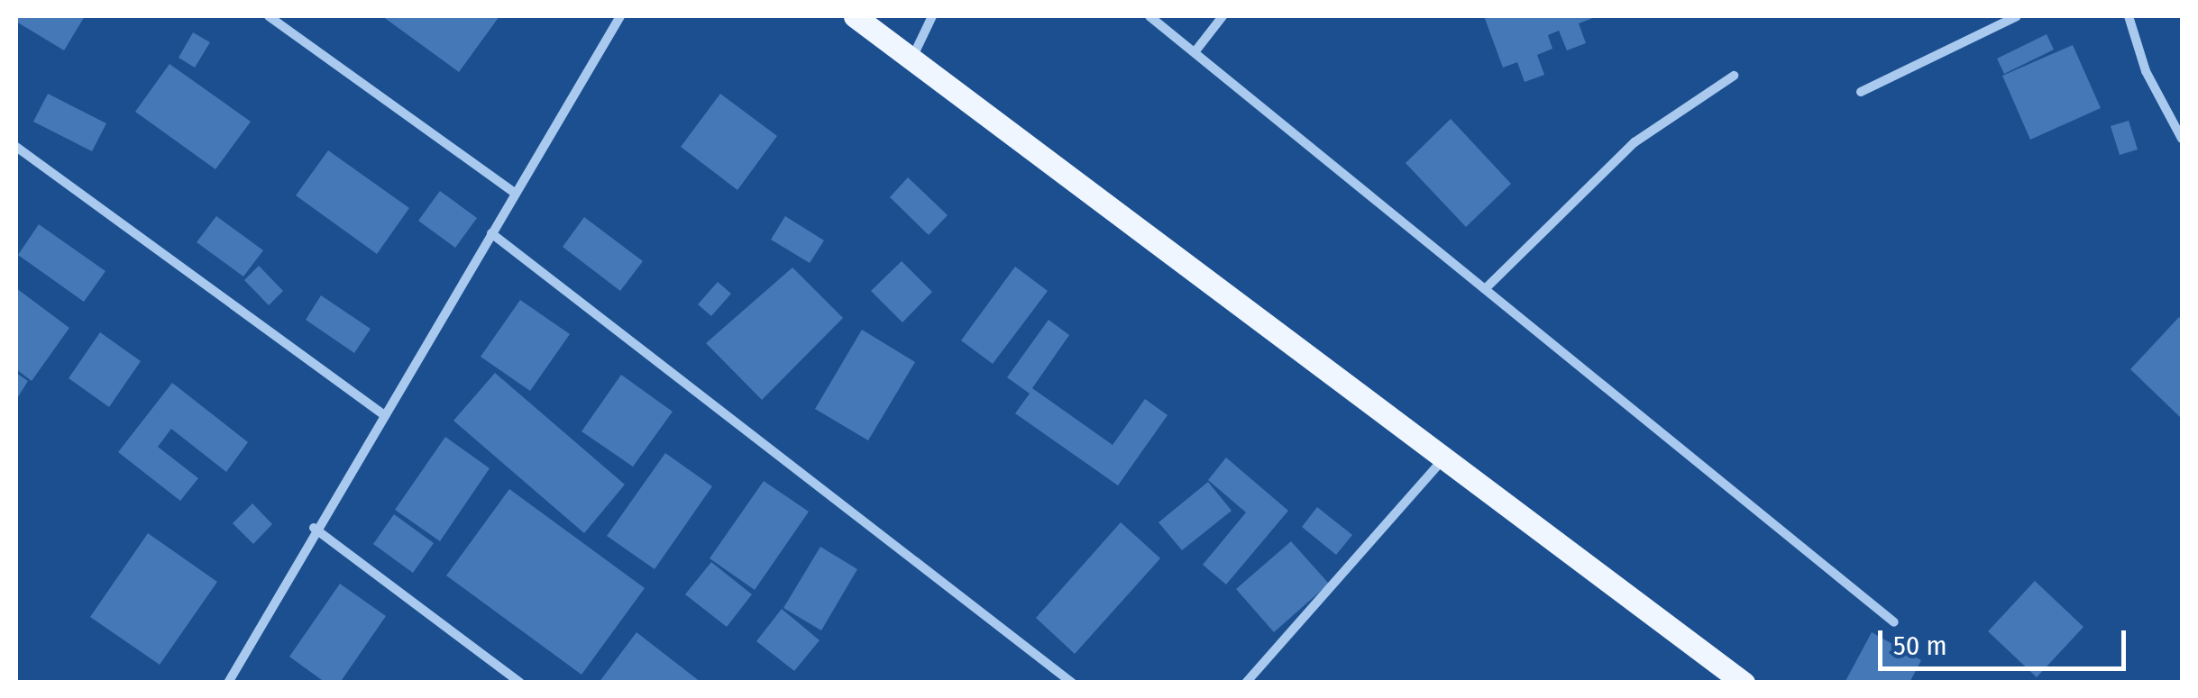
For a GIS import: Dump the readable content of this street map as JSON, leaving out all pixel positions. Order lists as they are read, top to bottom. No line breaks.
{"scale_bar":"50 m"}
